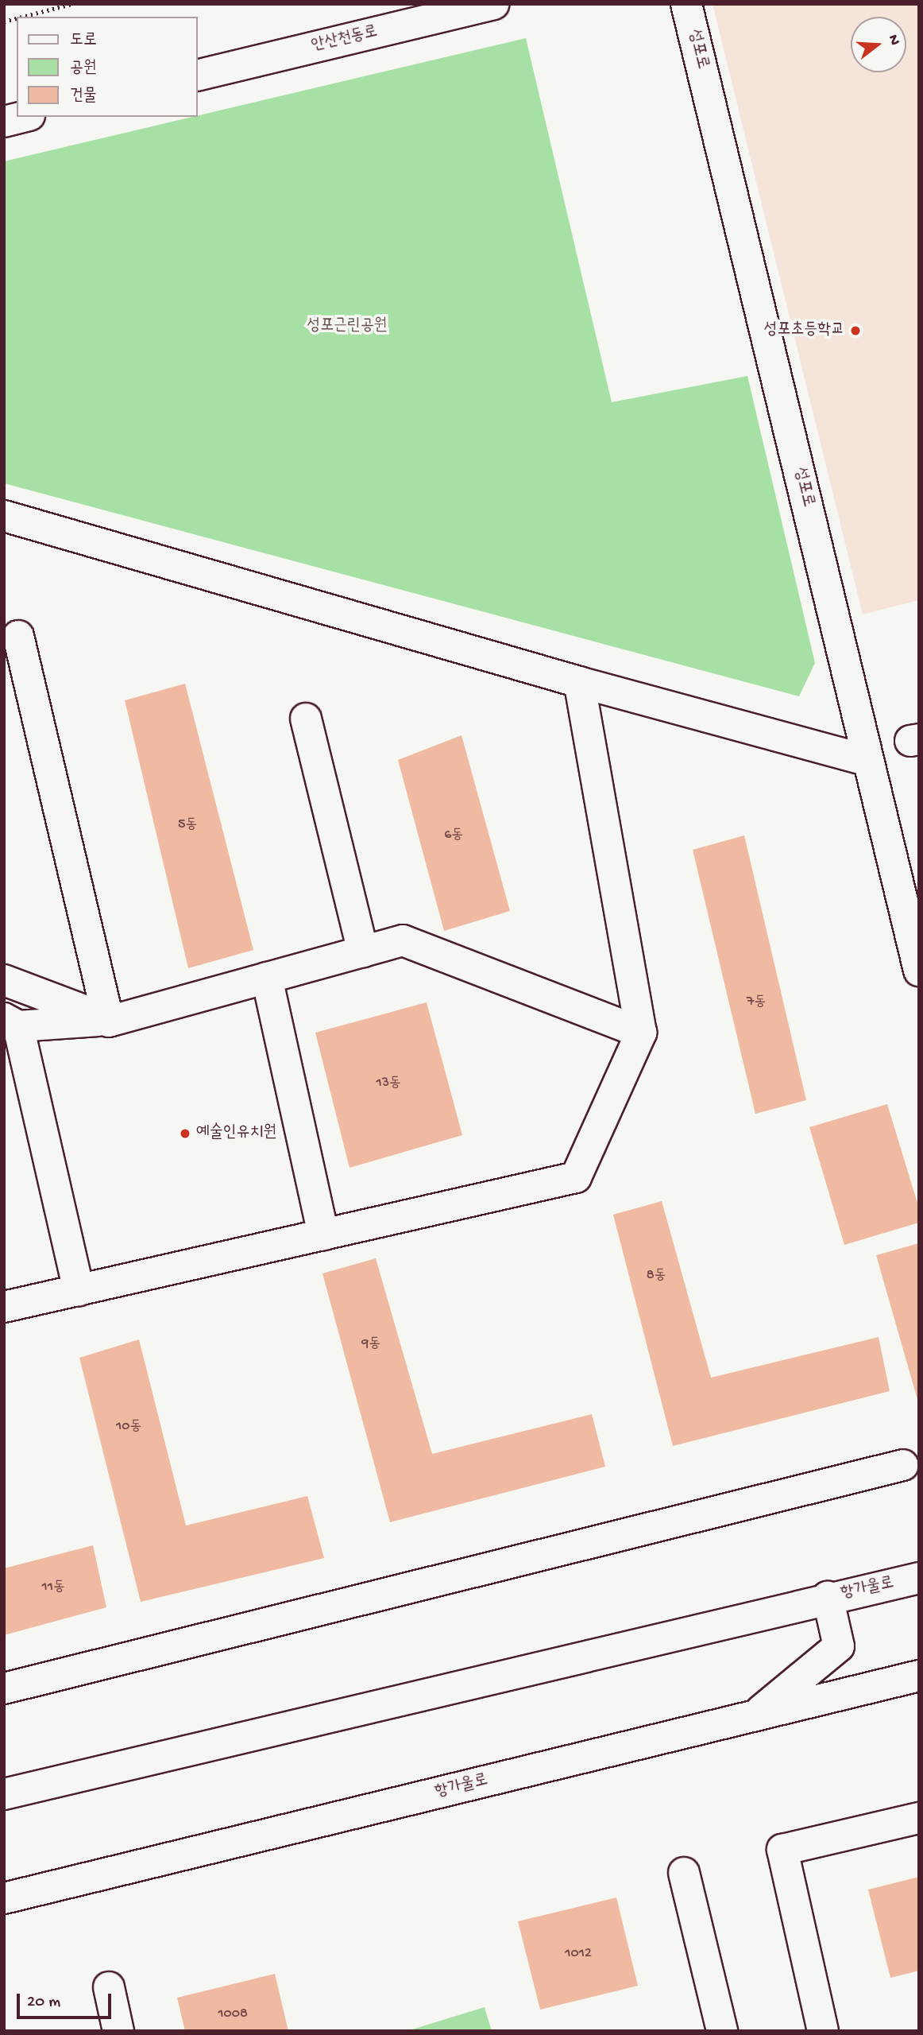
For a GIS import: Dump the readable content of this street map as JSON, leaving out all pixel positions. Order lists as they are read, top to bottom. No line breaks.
{"streets":{"street":["안산천동로","성포로","항가울로"]},"parks":["성포근린공원"],"places":["성포초등학교","예술인유치원"],"house_numbers":["5동","6동","7동","13동","8동","9동","10동","11동","1012","1008"],"legend":["도로","공원","건물"],"scale_bar":"20 m","north":"right"}
